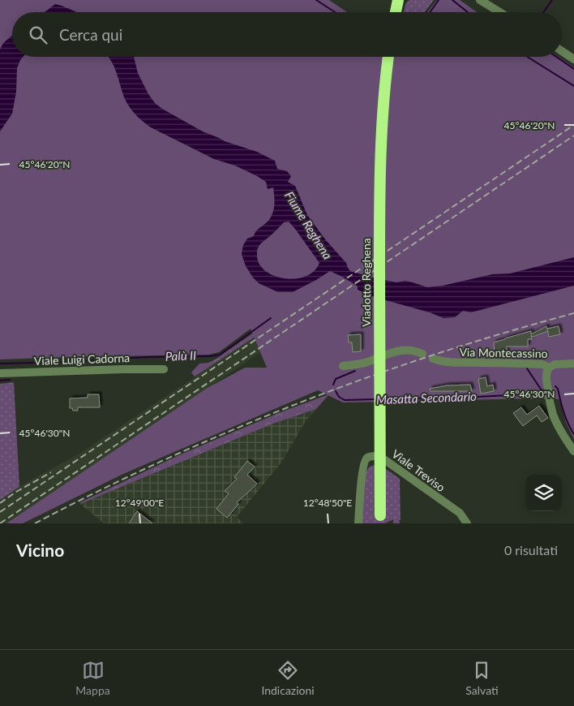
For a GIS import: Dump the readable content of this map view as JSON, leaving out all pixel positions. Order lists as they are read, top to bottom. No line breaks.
{"streets":{"highway":["Viadotto Reghena"],"street":["Via Montecassino","Viale Luigi Cadorna","Viale Treviso"]},"water":["Fiume Reghena","Palù II","Masatta Secondario"],"page":{"search":"Cerca qui","heading":["Vicino","0 risultati"],"nav":["Mappa","Indicazioni","Salvati"]},"coordinates":["45°46'20\"N","45°46'30\"N","12°49'00\"E","12°48'50\"E"]}
